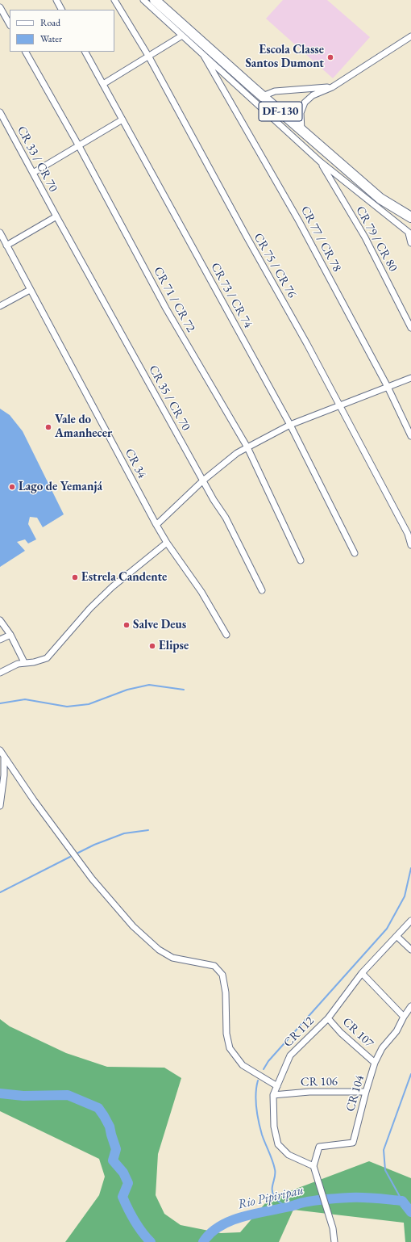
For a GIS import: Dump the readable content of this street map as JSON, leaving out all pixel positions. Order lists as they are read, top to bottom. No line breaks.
{"streets":{"main road":["DF-130"],"street":["CR 33 / CR 70","CR 77 / CR 78","CR 79 / CR 80","CR 75 / CR 76","CR 73 / CR 74","CR 71 / CR 72","CR 35 / CR 70","CR 34","CR 112","CR 107","CR 106","CR 104"]},"crossings":[["CR 33 / CR 70","CR 35 / CR 70"],["CR 112","CR 107"],["CR 112","CR 106"],["CR 112","CR 104"],["CR 107","CR 104"],["CR 106","CR 104"]],"water":["Rio Pipiripau"],"places":["Escola Classe Santos Dumont","Vale do Amanhecer","Lago de Yemanjá","Estrela Candente","Salve Deus","Elipse"],"legend":["Road","Water"]}
